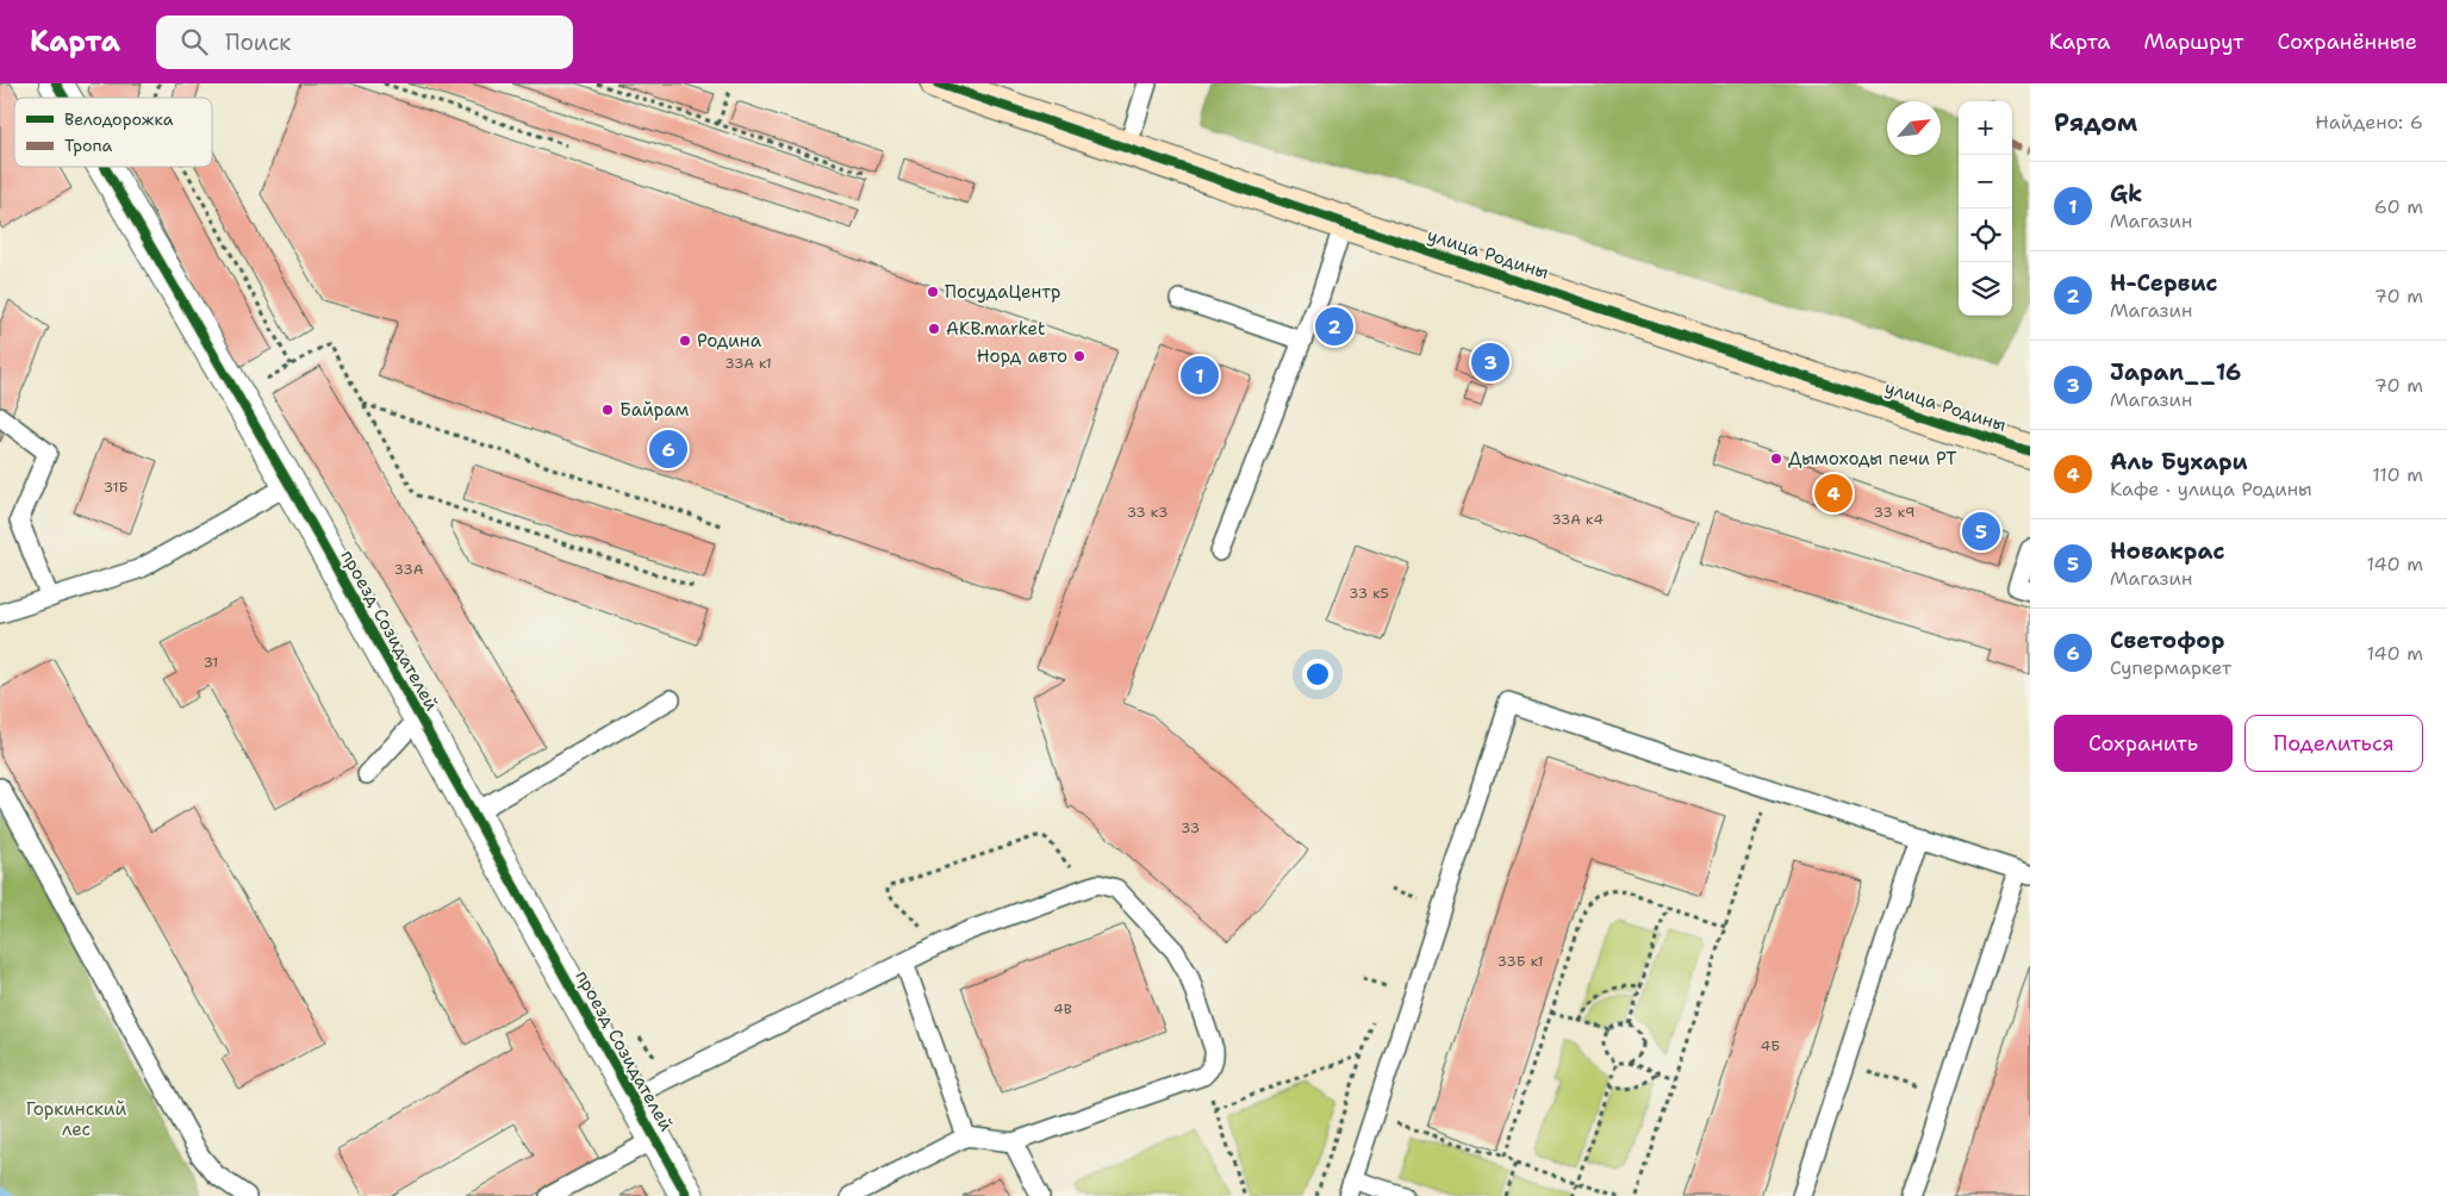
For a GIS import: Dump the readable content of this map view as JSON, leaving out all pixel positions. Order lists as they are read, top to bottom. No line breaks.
{"streets":{"street":["улица Родины","проезд Созидателей"]},"parks":["Горкинский лес"],"places":["ПосудаЦентр","AKB.market","Родина","Норд авто","Байрам","Дымоходы печи РТ"],"house_numbers":["33А к1","31Б","33 к3","33 к9","33А к4","33А","33 к5","31","33","33Б к1","4В","4Б"],"legend":["Велодорожка","Тропа"],"north":"top right","page":{"header":"Карта","search":"Поиск","nav":["Карта","Маршрут","Сохранённые"],"heading":["Рядом","Найдено: 6"],"map_buttons":["+","−"],"list":[{"mark":"1","name":"Gk","note":"Магазин","value":"60 m"},{"mark":"2","name":"Н-Сервис","note":"Магазин","value":"70 m"},{"mark":"3","name":"Japan__16","note":"Магазин","value":"70 m"},{"mark":"4","name":"Аль Бухари","note":"Кафе · улица Родины","value":"110 m"},{"mark":"5","name":"Новакрас","note":"Магазин","value":"140 m"},{"mark":"6","name":"Светофор","note":"Супермаркет","value":"140 m"}],"pins":["2","3","1","6","4","5"],"buttons":["Сохранить","Поделиться"]}}
